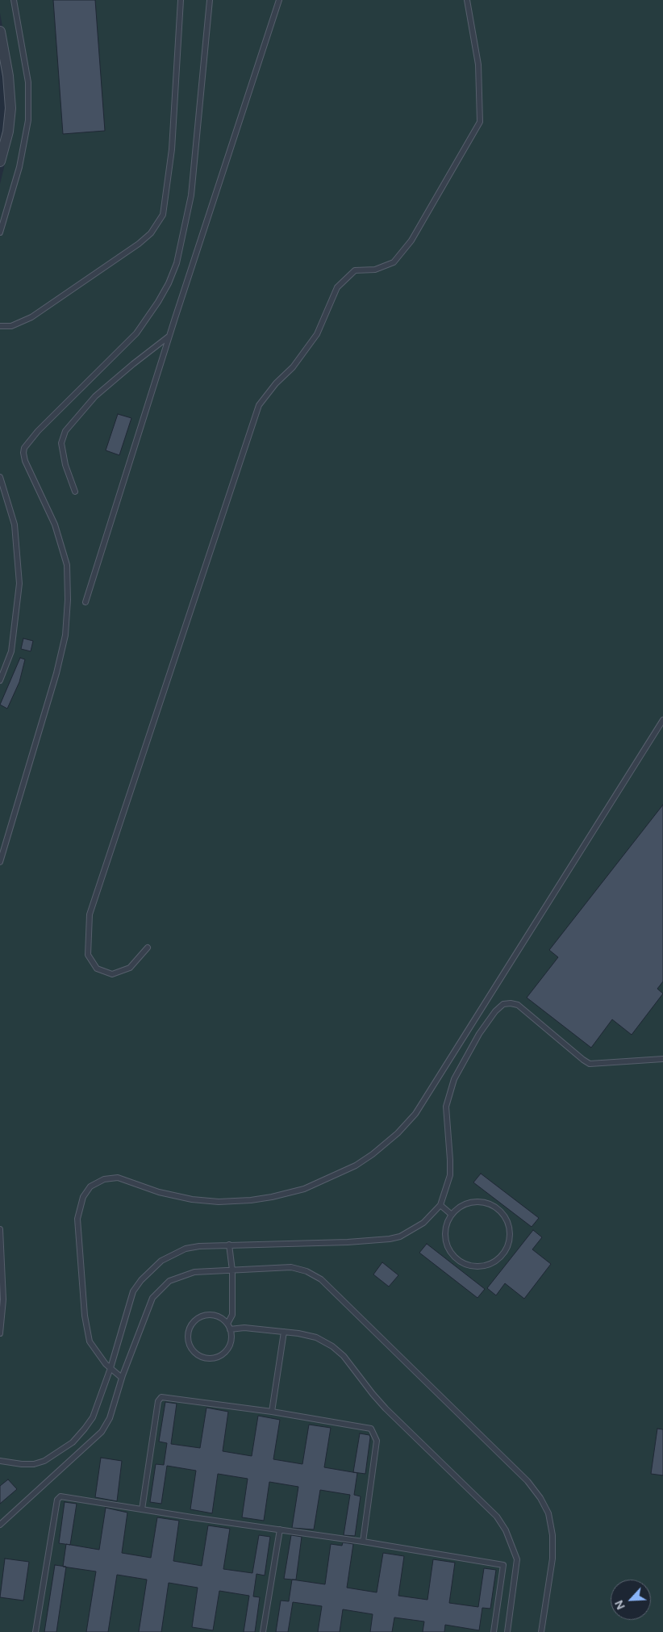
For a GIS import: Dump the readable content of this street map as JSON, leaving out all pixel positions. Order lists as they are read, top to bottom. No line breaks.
{"north":"bottom left"}
